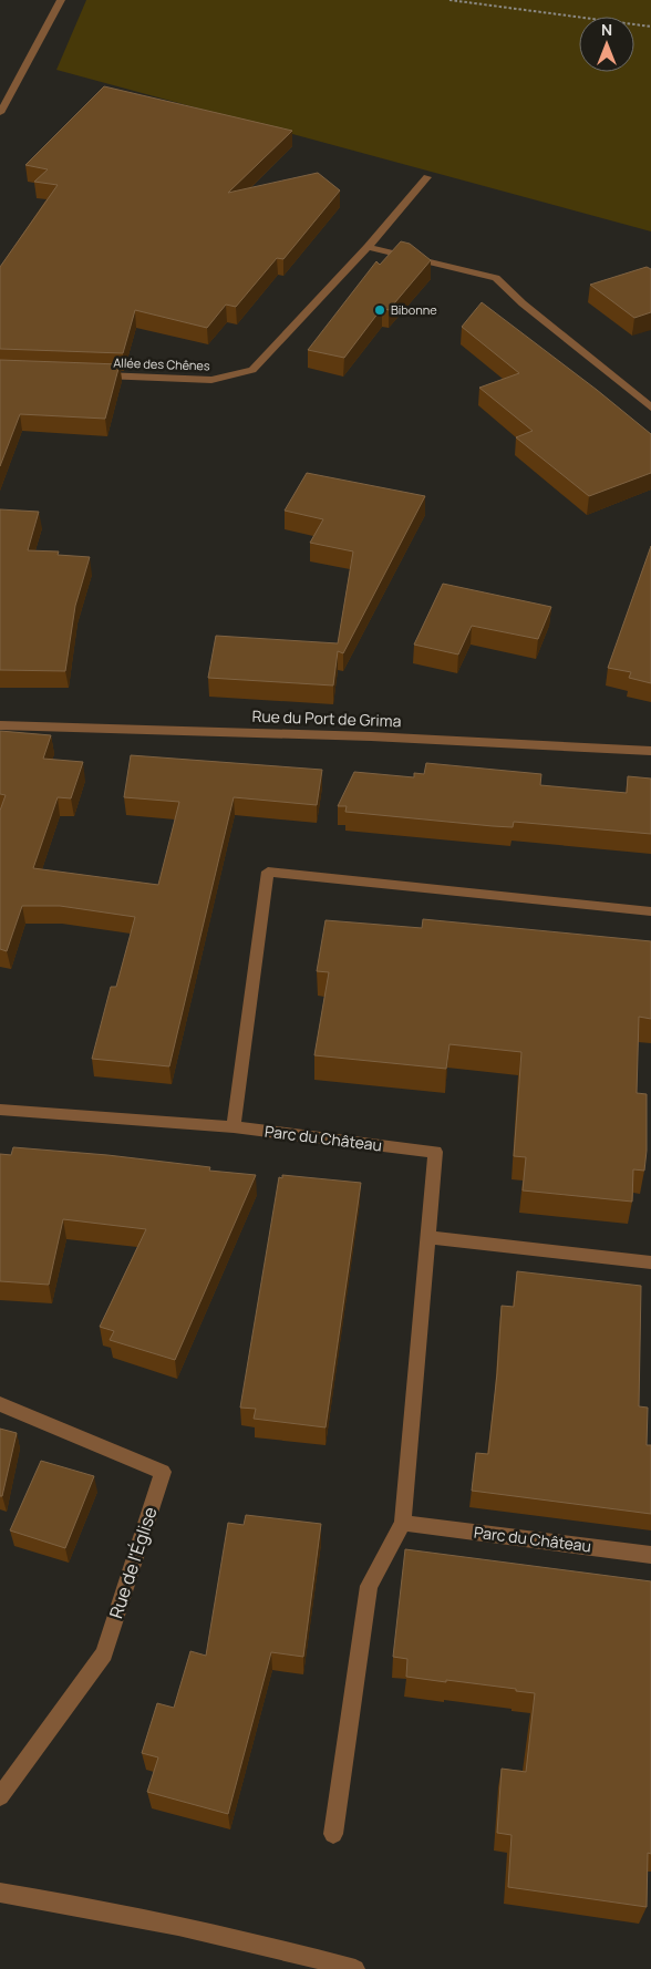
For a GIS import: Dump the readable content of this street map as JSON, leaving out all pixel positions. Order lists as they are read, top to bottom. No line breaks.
{"streets":{"street":["Allée des Chênes","Rue du Port de Grima","Parc du Château","Rue de l'Église"]},"places":["Bibonne"],"north":"top"}
